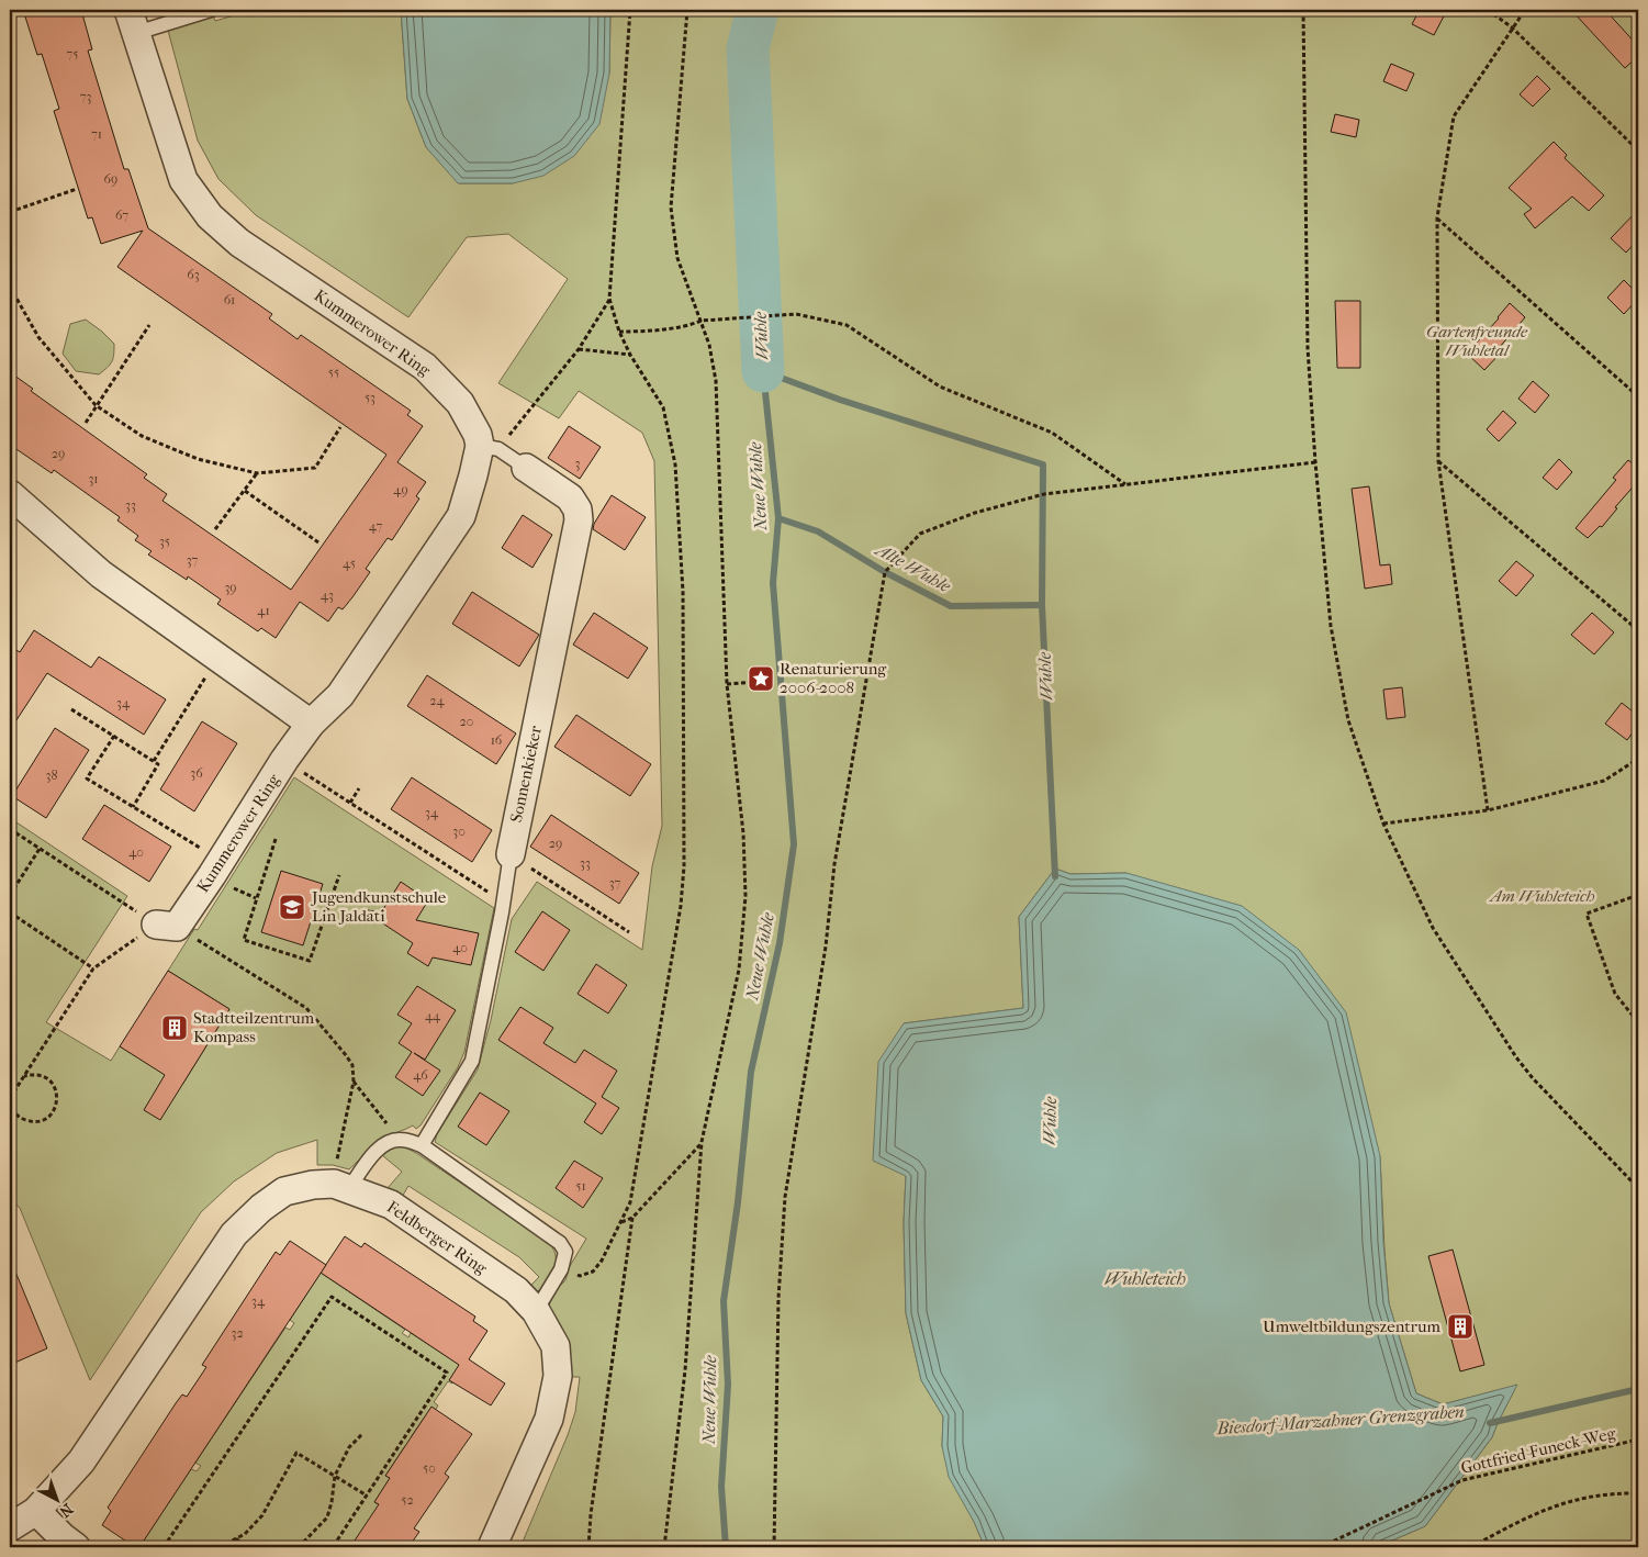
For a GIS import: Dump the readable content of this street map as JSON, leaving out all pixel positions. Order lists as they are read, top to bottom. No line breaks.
{"streets":{"street":["Kummerower Ring","Sonnenkieker","Feldberger Ring"],"path":["Gottfried-Funeck-Weg"]},"crossings":[["Kummerower Ring","Sonnenkieker"]],"water":["Wuhle","Neue Wuhle","Alte Wuhle","Wuhleteich","Biesdorf-Marzahner Grenzgraben"],"parks":["Gartenfreunde Wuhletal","Am Wuhleteich"],"places":{"place":["Renaturierung 2006-2008"],"school or university":["Jugendkunstschule Lin Jaldati"],"building":["Stadtteilzentrum Kompass","Umweltbildungszentrum"]},"house_numbers":["75","73","71","69","67","63","61","55","53","29","3","31","49","33","47","35","37","45","39","43","41","24","34","20","16","36","38","34","30","29","40","33","37","40","44","46","51","34","32","50","52"],"north":"bottom right"}
